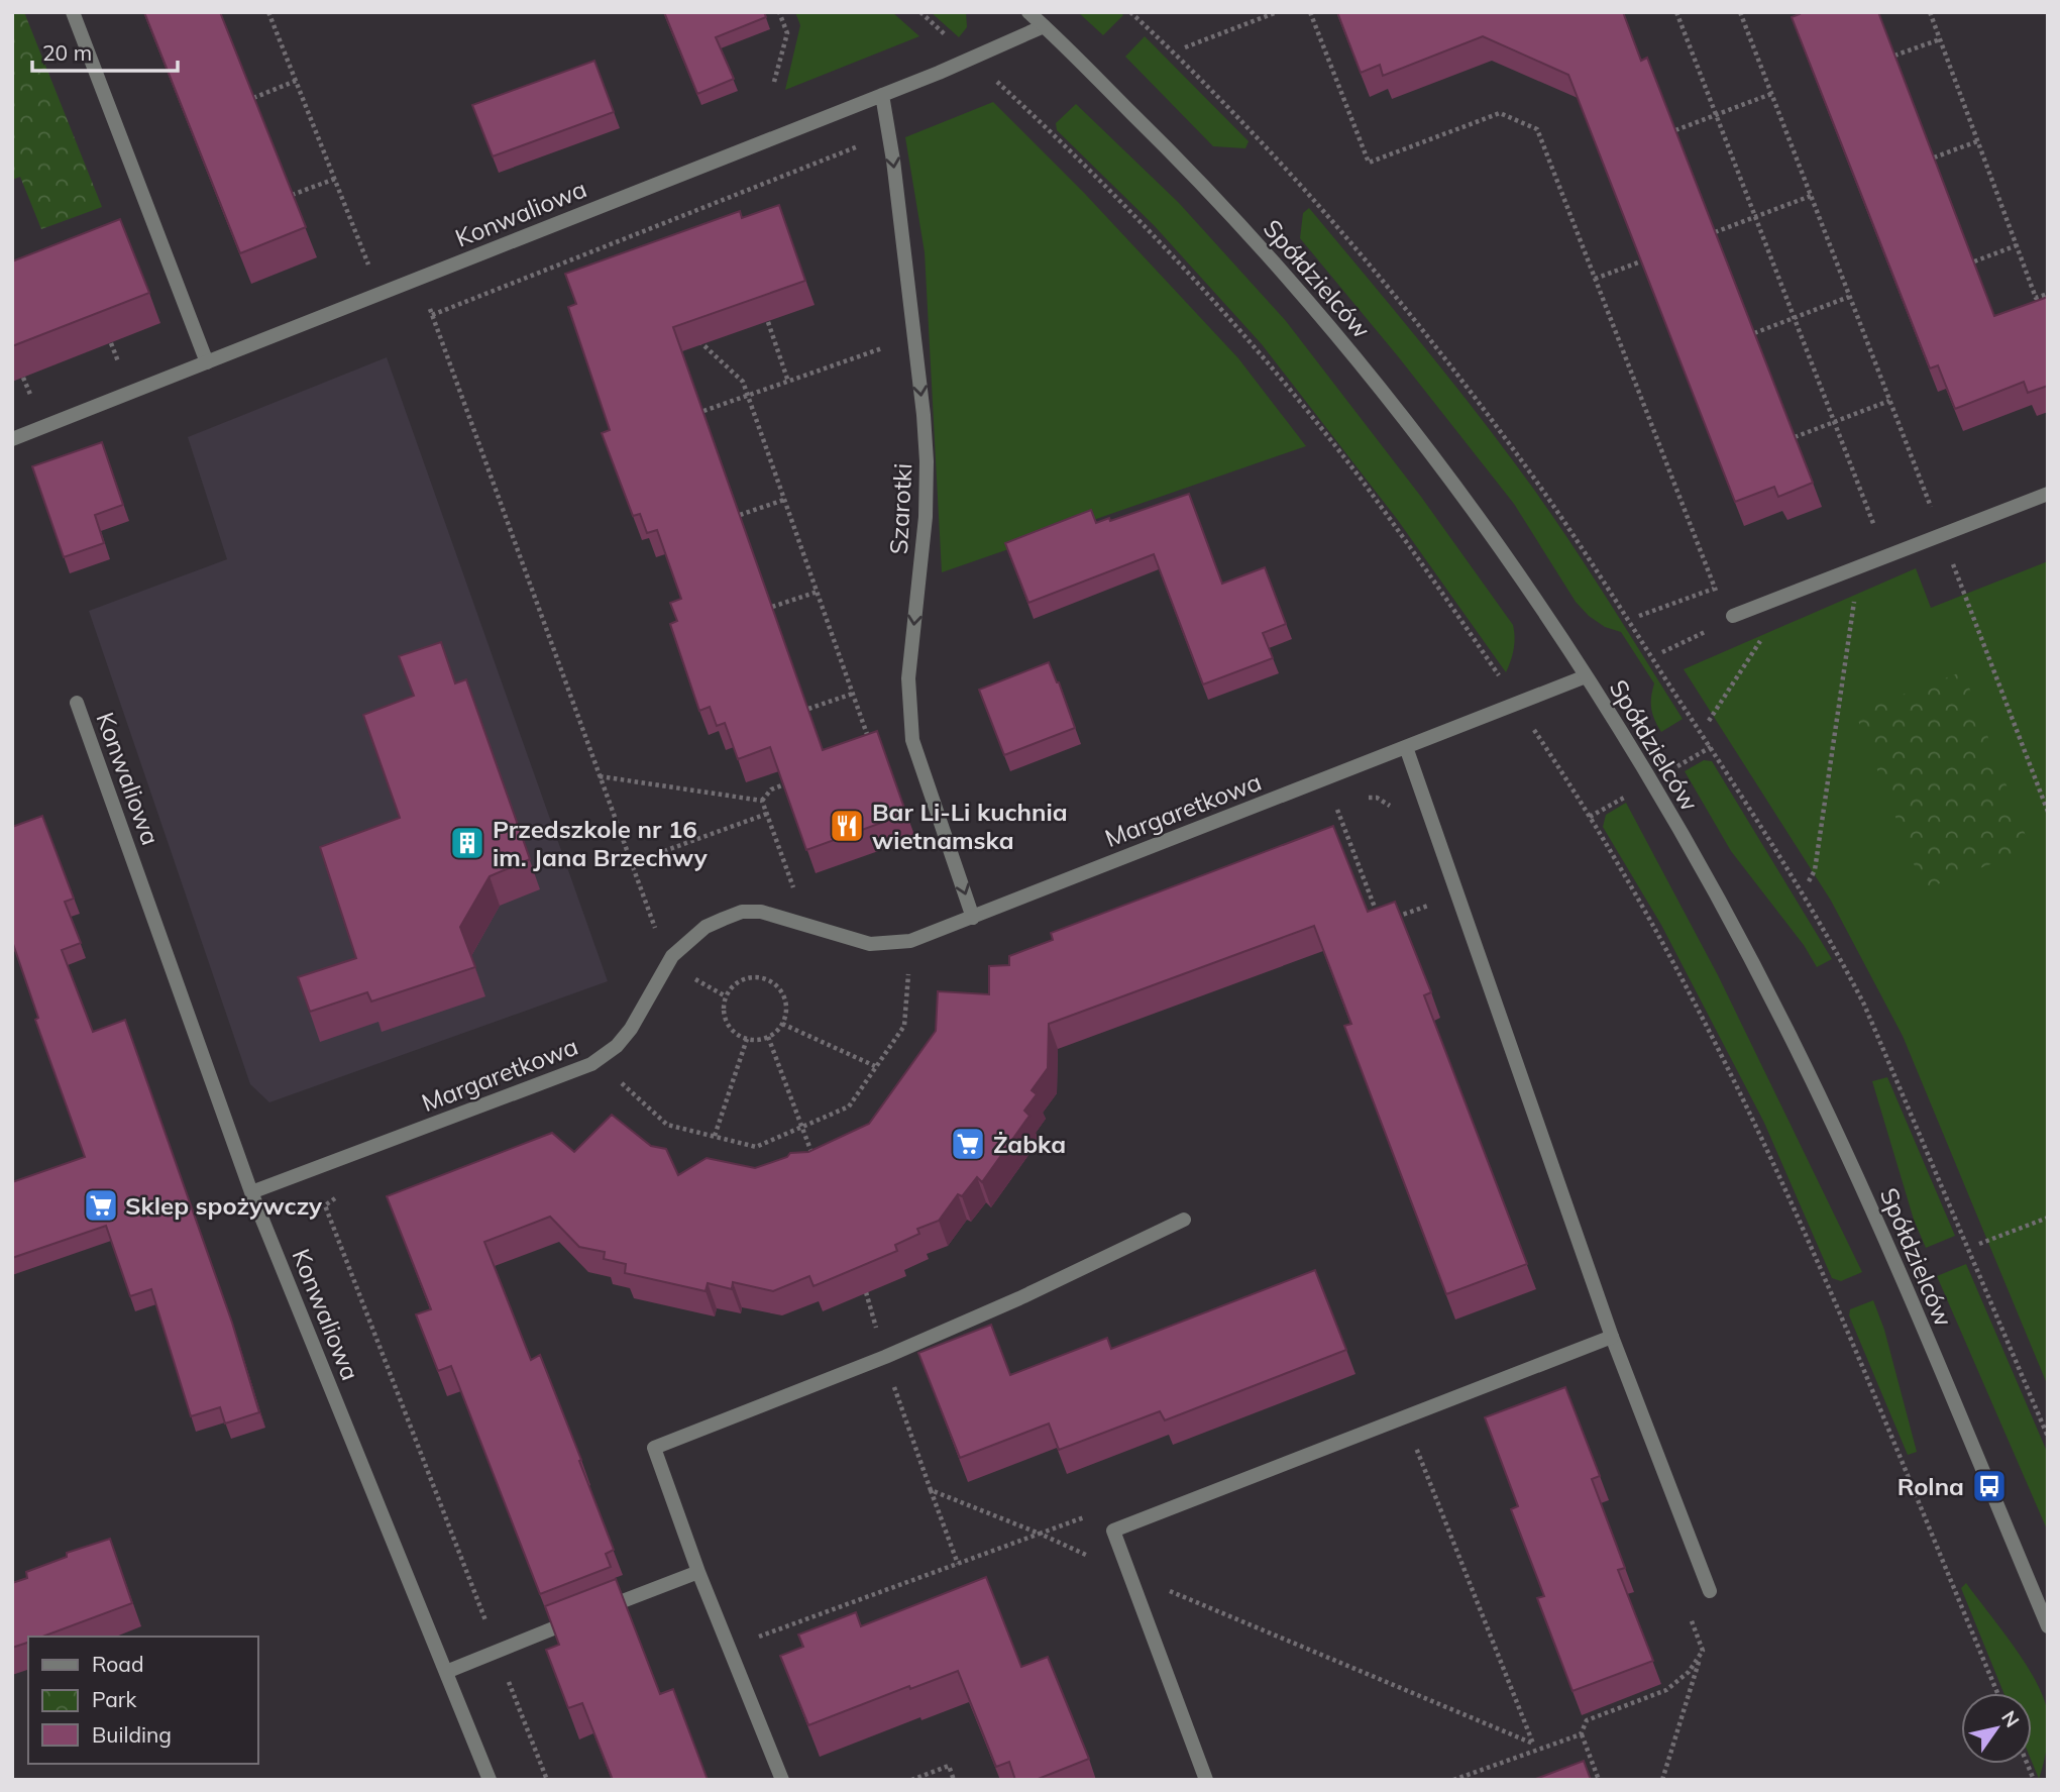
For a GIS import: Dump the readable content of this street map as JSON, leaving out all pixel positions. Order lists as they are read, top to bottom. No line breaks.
{"streets":{"street":["Konwaliowa","Spółdzielców","Szarotki","Margaretkowa"]},"crossings":[["Konwaliowa","Spółdzielców"],["Konwaliowa","Szarotki"],["Konwaliowa","Margaretkowa"],["Spółdzielców","Margaretkowa"],["Szarotki","Margaretkowa"]],"one_way":["Szarotki"],"places":{"restaurant":["Bar Li-Li kuchnia wietnamska"],"building":["Przedszkole nr 16 im. Jana Brzechwy"],"supermarket":["Żabka","Sklep spożywczy"],"bus stop":["Rolna"]},"legend":["Road","Park","Building"],"scale_bar":"20 m","north":"top right"}
